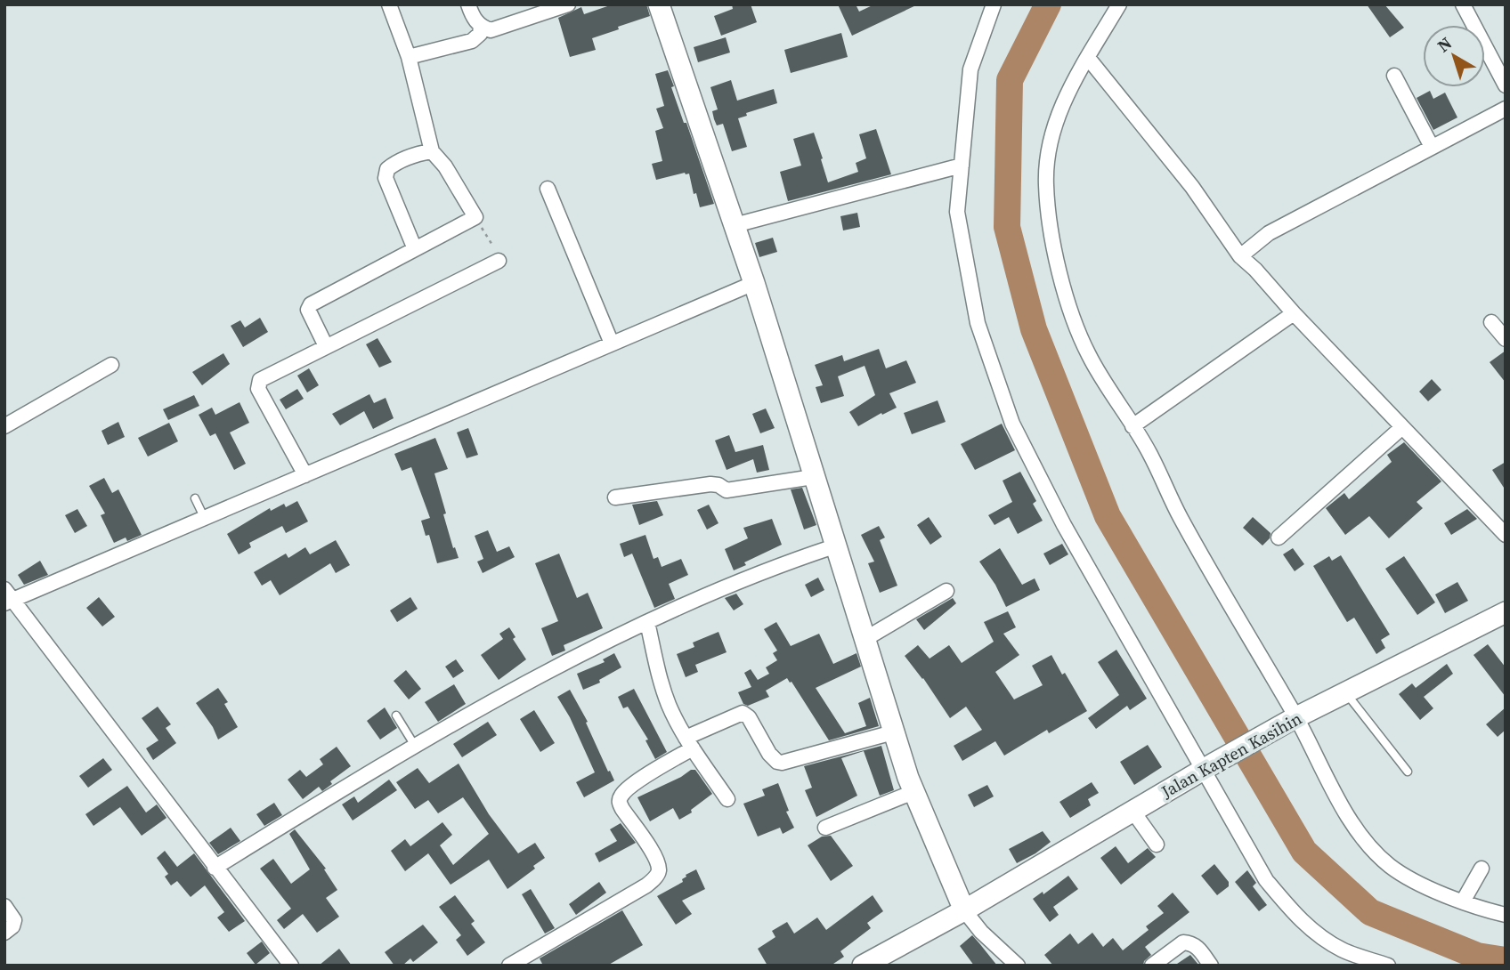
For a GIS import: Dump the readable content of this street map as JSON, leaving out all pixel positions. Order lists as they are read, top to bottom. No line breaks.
{"streets":{"street":["Jalan Kapten Kasihin"]},"north":"top left"}
